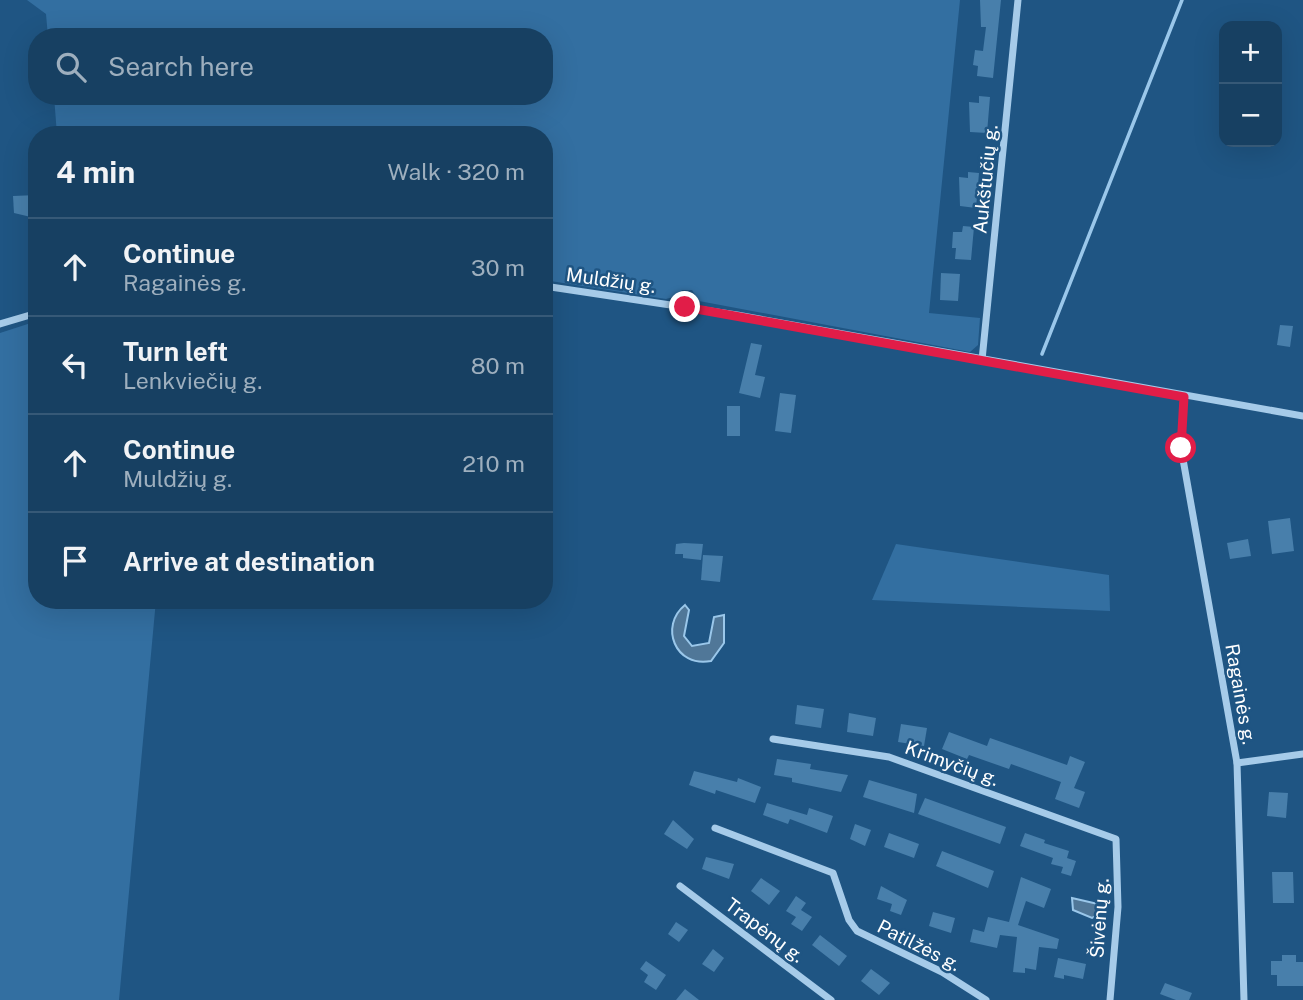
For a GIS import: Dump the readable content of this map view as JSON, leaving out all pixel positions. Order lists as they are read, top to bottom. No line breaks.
{"streets":{"street":["Aukštučių g.","Muldžių g.","Ragainės g.","Krimyčių g.","Šivėnų g.","Trapėnų g.","Patilžės g."]},"crossings":[["Aukštučių g.","Muldžių g."],["Muldžių g.","Ragainės g."],["Krimyčių g.","Šivėnų g."]],"page":{"map_buttons":["+","−"],"search":"Search here","heading":["4 min","Walk · 320 m"],"list":[["Continue","Ragainės g.","30 m"],["Turn left","Lenkviečių g.","80 m"],["Continue","Muldžių g.","210 m"],"Arrive at destination"]}}
